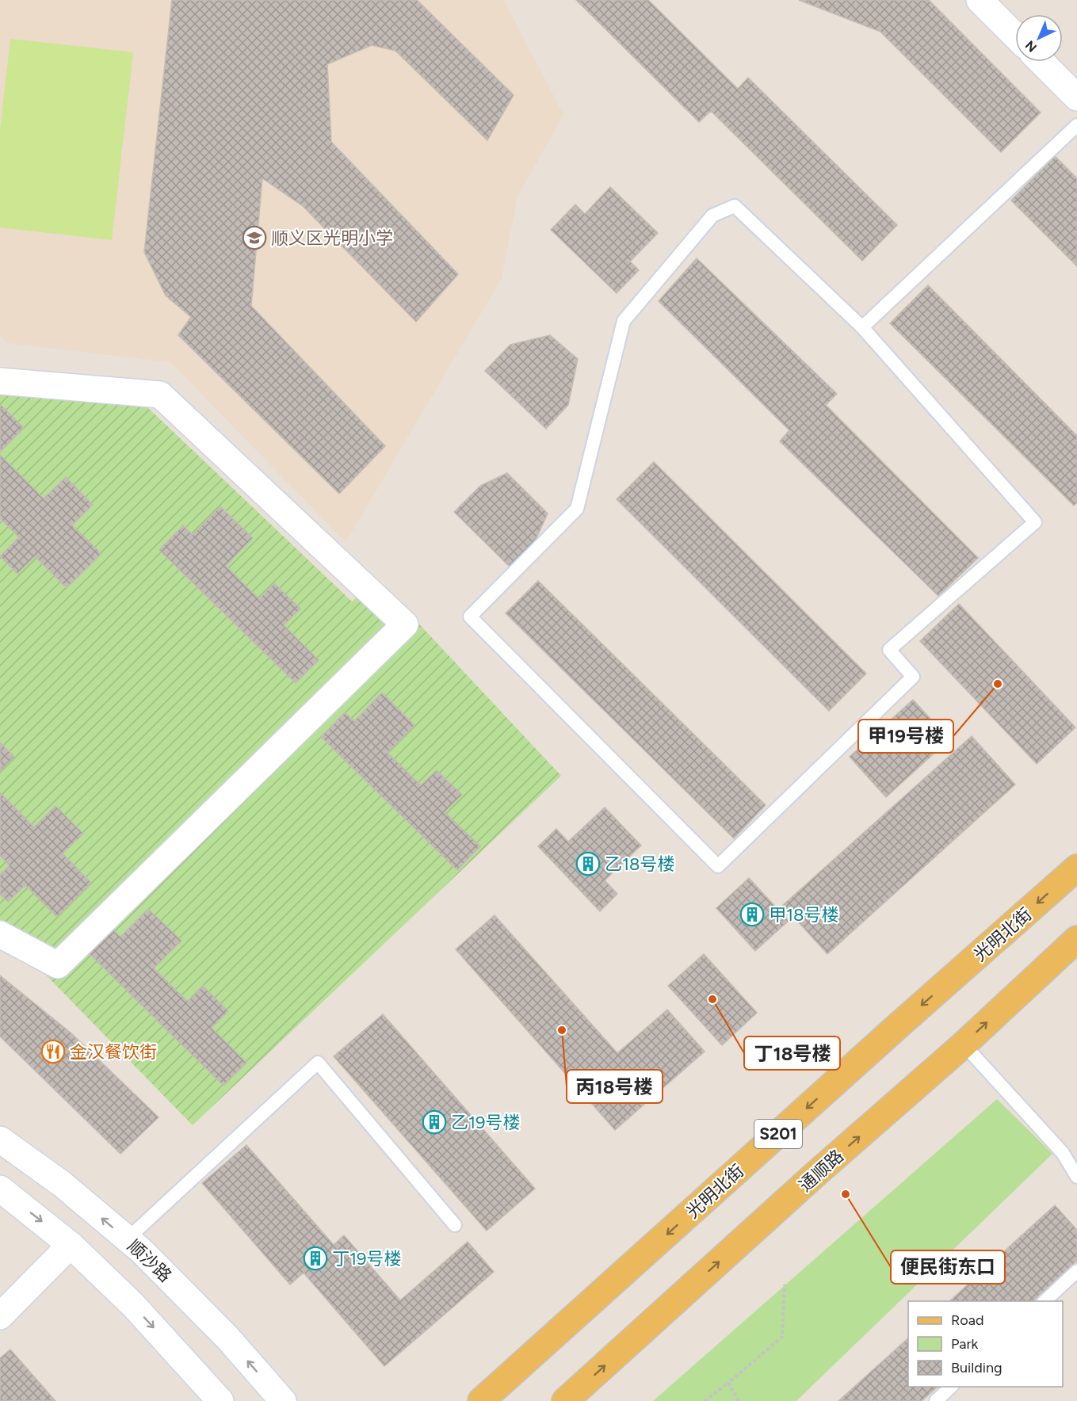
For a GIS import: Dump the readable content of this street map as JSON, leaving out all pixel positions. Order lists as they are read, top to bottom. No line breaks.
{"streets":{"main road":["光明北街","S201","通顺路"],"street":["顺沙路"]},"one_way":["光明北街","通顺路"],"places":{"school or university":["顺义区光明小学"],"other":["甲19号楼","丁18号楼","丙18号楼","便民街东口"],"building":["乙18号楼","甲18号楼","乙19号楼","丁19号楼"],"restaurant":["金汉餐饮街"]},"legend":["Road","Park","Building"],"north":"bottom left"}
